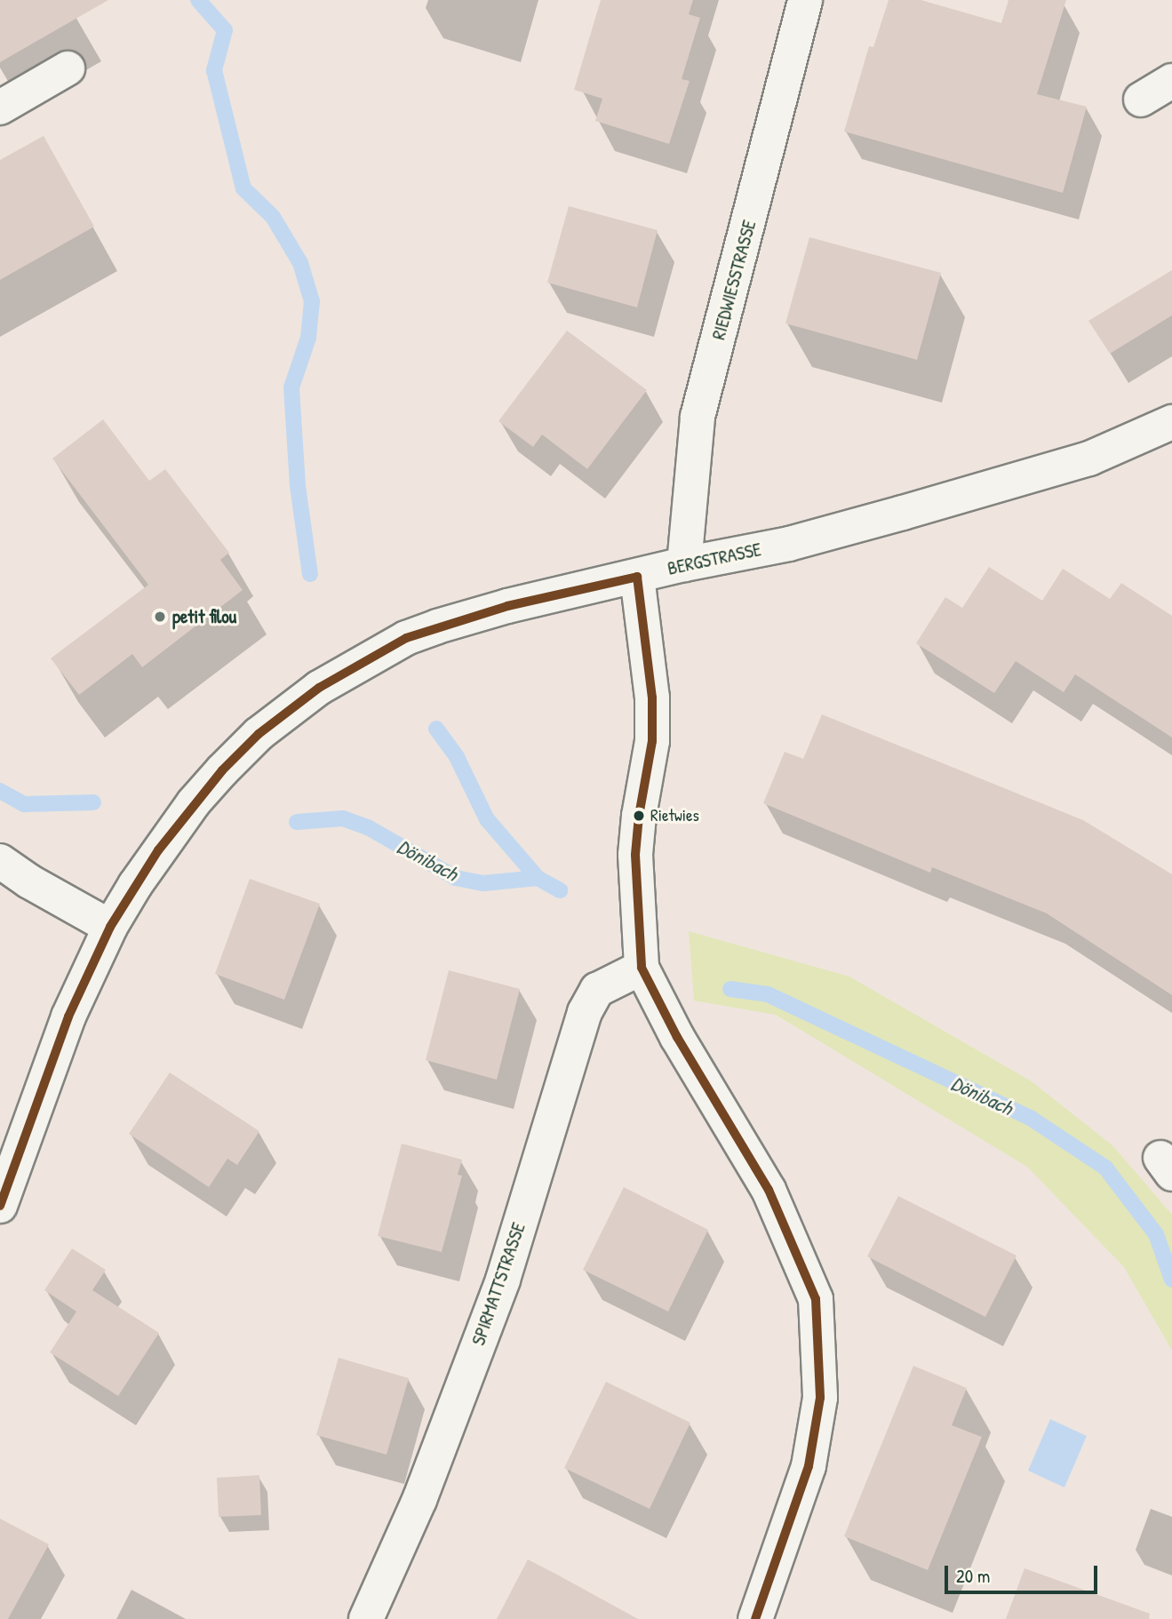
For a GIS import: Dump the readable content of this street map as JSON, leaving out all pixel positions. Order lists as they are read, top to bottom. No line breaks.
{"streets":{"street":["RIEDWIESSTRASSE","BERGSTRASSE","SPIRMATTSTRASSE"]},"crossings":[["RIEDWIESSTRASSE","BERGSTRASSE"]],"water":["Dönibach"],"places":["petit filou","Rietwies"],"scale_bar":"20 m"}
